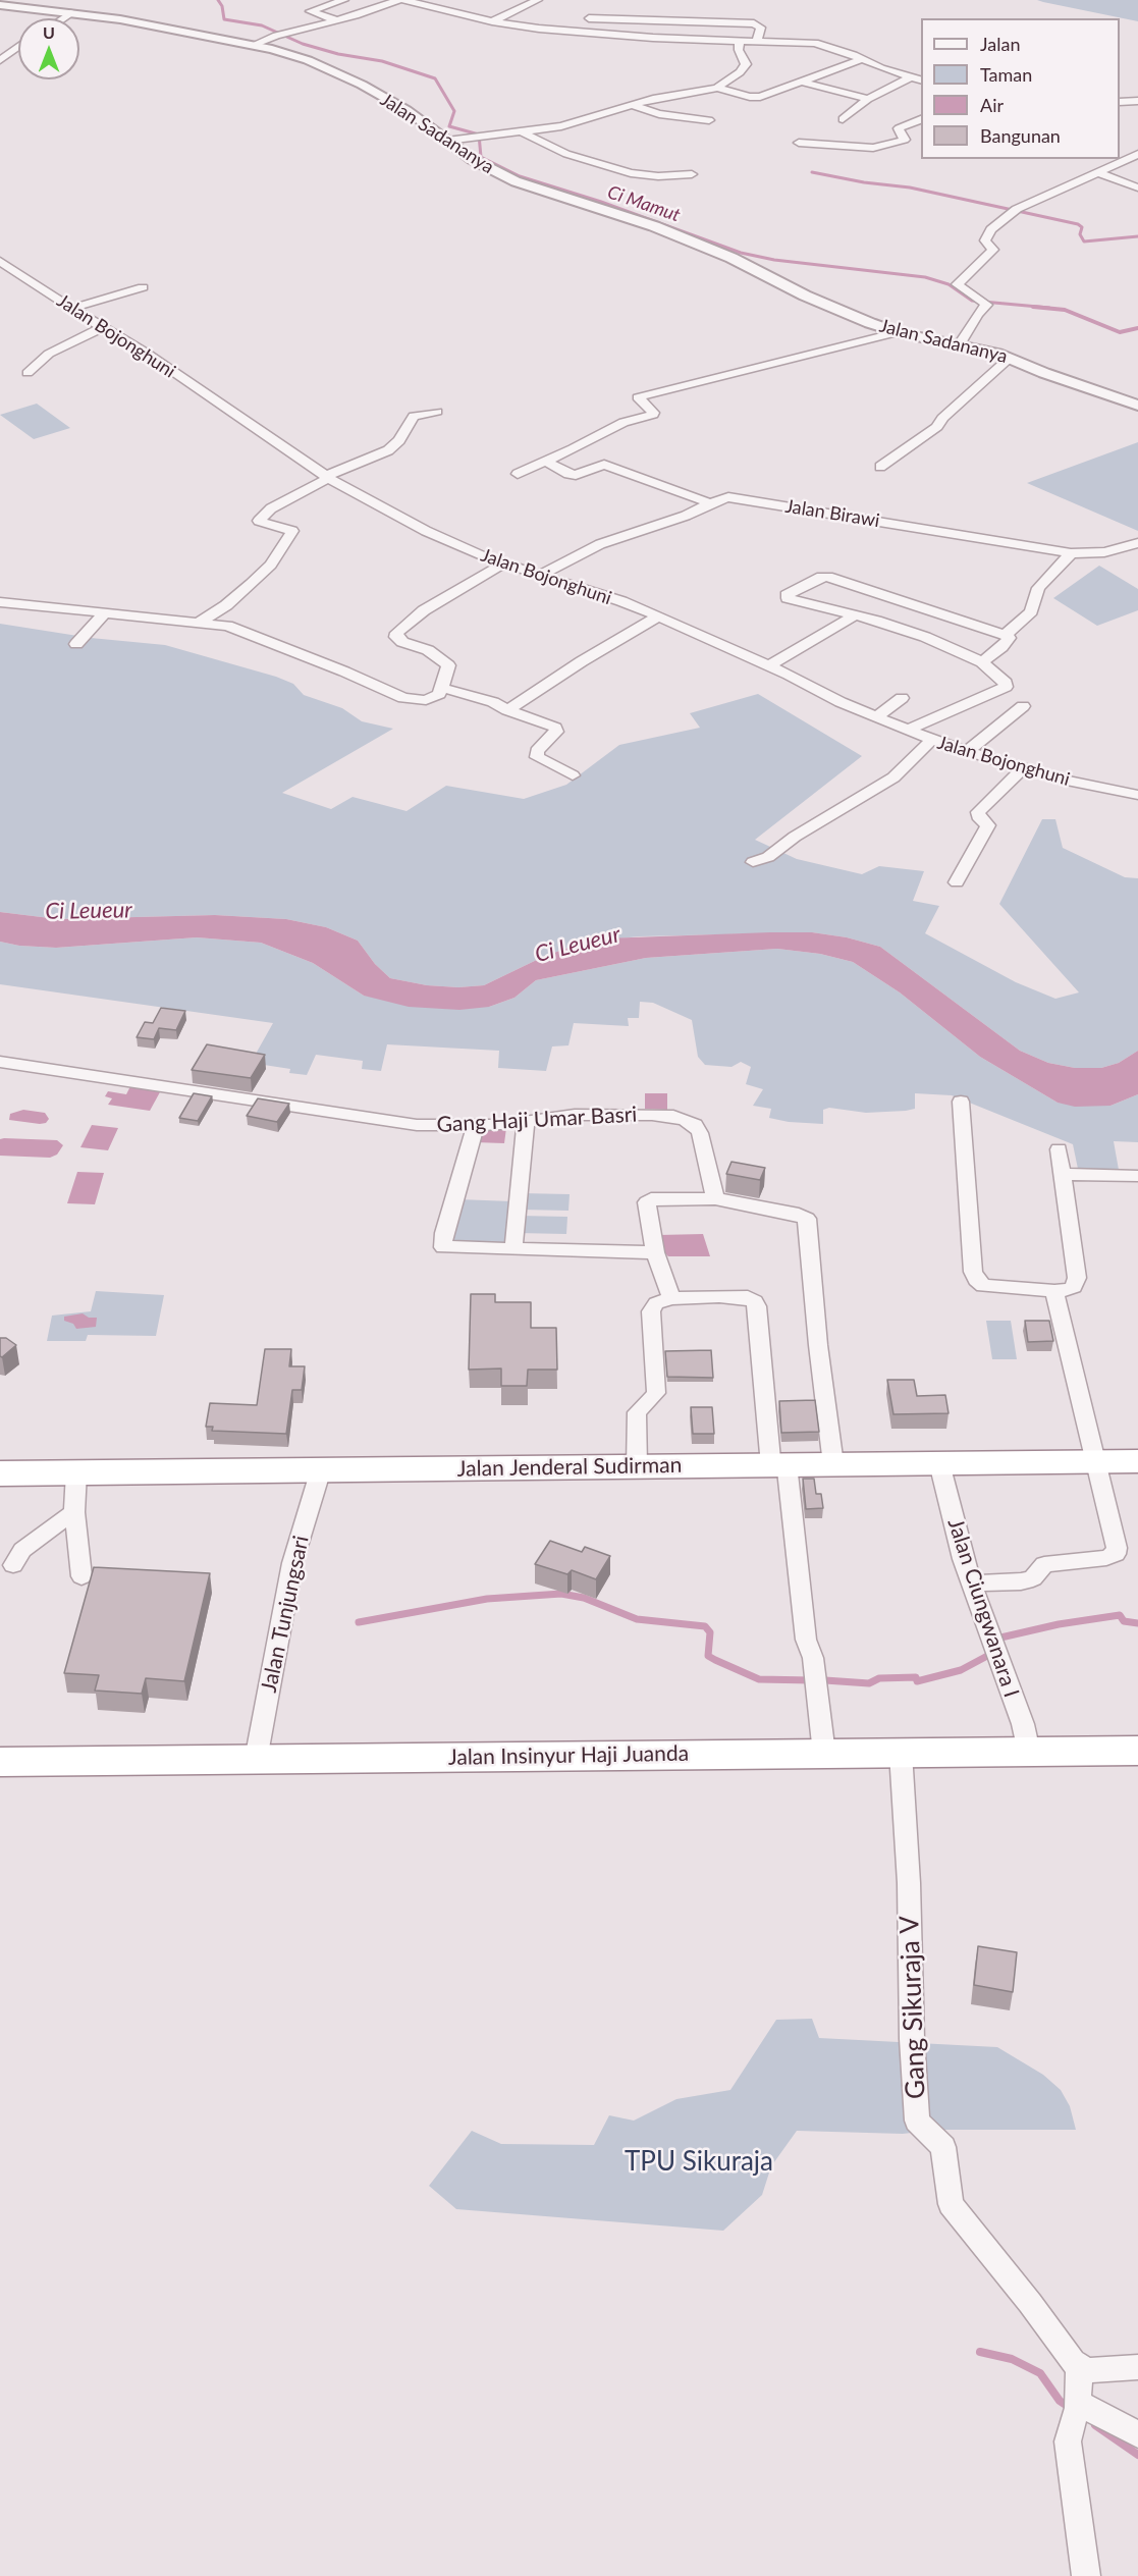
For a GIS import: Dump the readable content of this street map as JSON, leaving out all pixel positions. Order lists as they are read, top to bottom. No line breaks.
{"streets":{"highway":["Jalan Jenderal Sudirman","Jalan Insinyur Haji Juanda"],"street":["Jalan Sadananya","Jalan Bojonghuni","Jalan Birawi","Gang Haji Umar Basri","Jalan Ciungwanara I","Jalan Tunjungsari","Gang Sikuraja V"]},"crossings":[["Jalan Bojonghuni","Jalan Birawi"],["Jalan Jenderal Sudirman","Jalan Ciungwanara I"],["Jalan Jenderal Sudirman","Jalan Tunjungsari"],["Jalan Ciungwanara I","Jalan Insinyur Haji Juanda"],["Jalan Tunjungsari","Jalan Insinyur Haji Juanda"],["Jalan Insinyur Haji Juanda","Gang Sikuraja V"]],"water":["Ci Mamut","Ci Leueur"],"parks":["TPU Sikuraja"],"legend":["Jalan","Taman","Air","Bangunan"],"north":"top"}
